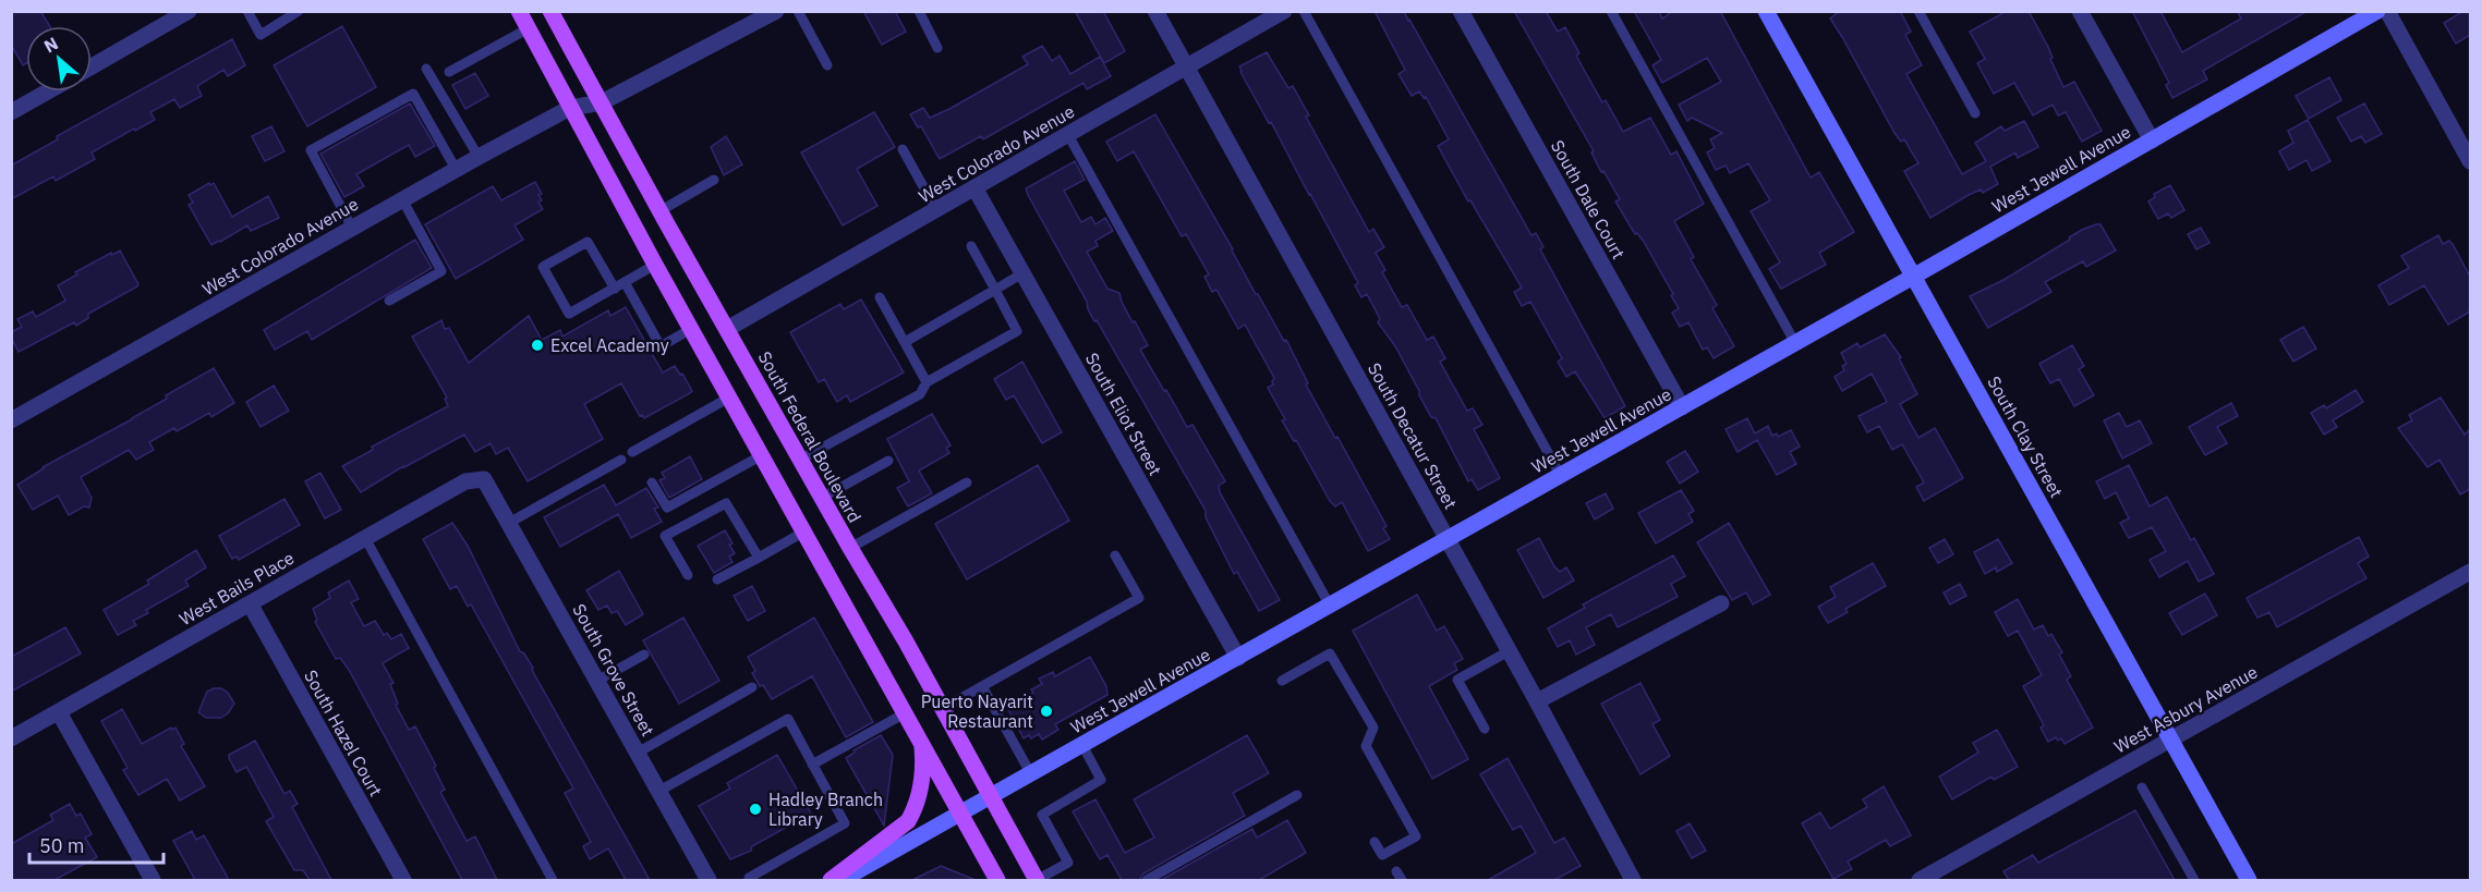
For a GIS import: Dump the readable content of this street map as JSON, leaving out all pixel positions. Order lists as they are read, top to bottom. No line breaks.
{"streets":{"main road":["South Federal Boulevard"],"street":["West Colorado Avenue","West Jewell Avenue","South Dale Court","South Eliot Street","South Decatur Street","South Clay Street","West Bails Place","South Grove Street","West Asbury Avenue","South Hazel Court"]},"crossings":[["West Colorado Avenue","South Eliot Street"],["West Colorado Avenue","South Decatur Street"],["West Colorado Avenue","South Federal Boulevard"],["West Jewell Avenue","South Dale Court"],["West Jewell Avenue","South Eliot Street"],["West Jewell Avenue","South Decatur Street"],["West Jewell Avenue","South Federal Boulevard"],["West Jewell Avenue","South Clay Street"],["South Clay Street","West Asbury Avenue"],["West Bails Place","South Grove Street"],["West Bails Place","South Hazel Court"]],"places":["Excel Academy","Puerto Nayarit Restaurant","Hadley Branch Library"],"scale_bar":"50 m","north":"top left"}
